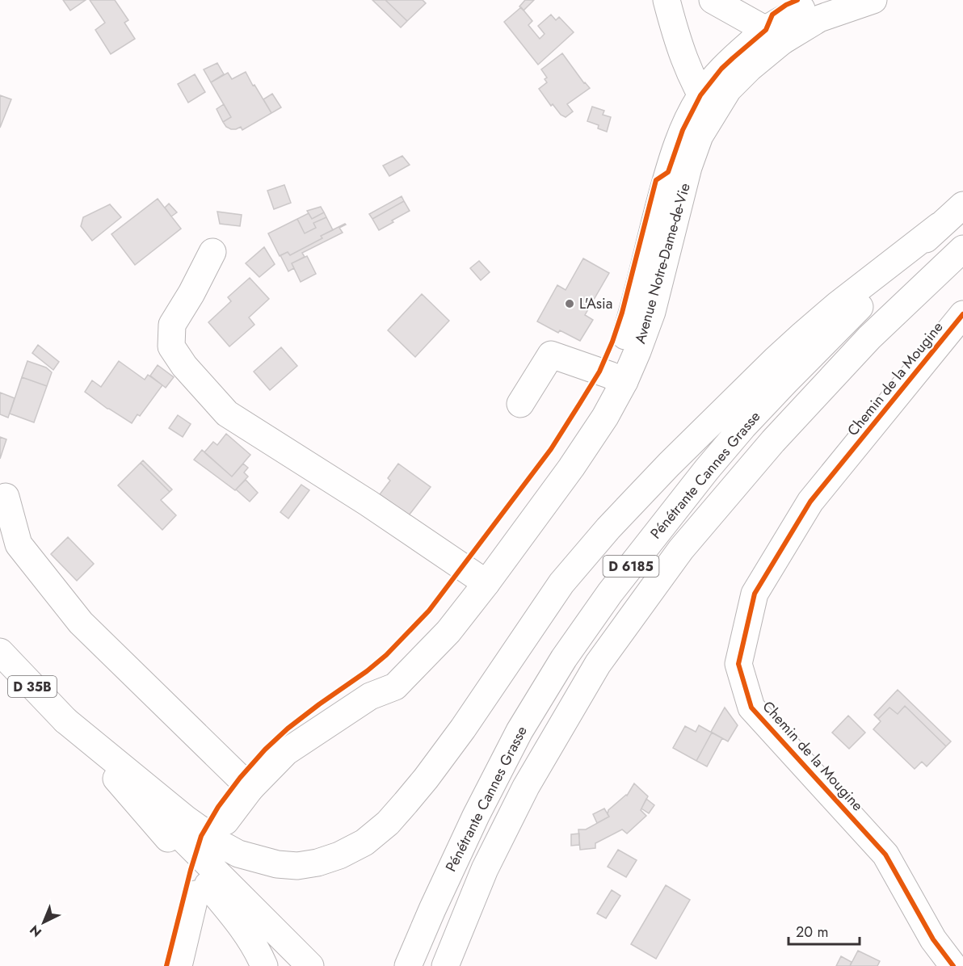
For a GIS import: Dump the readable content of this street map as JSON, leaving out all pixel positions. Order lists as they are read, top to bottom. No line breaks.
{"streets":{"main road":["Avenue Notre-Dame-de-Vie","Chemin de la Mougine","Pénétrante Cannes Grasse","D 6185","D 35B"]},"places":["L'Asia"],"scale_bar":"20 m","north":"bottom left"}
